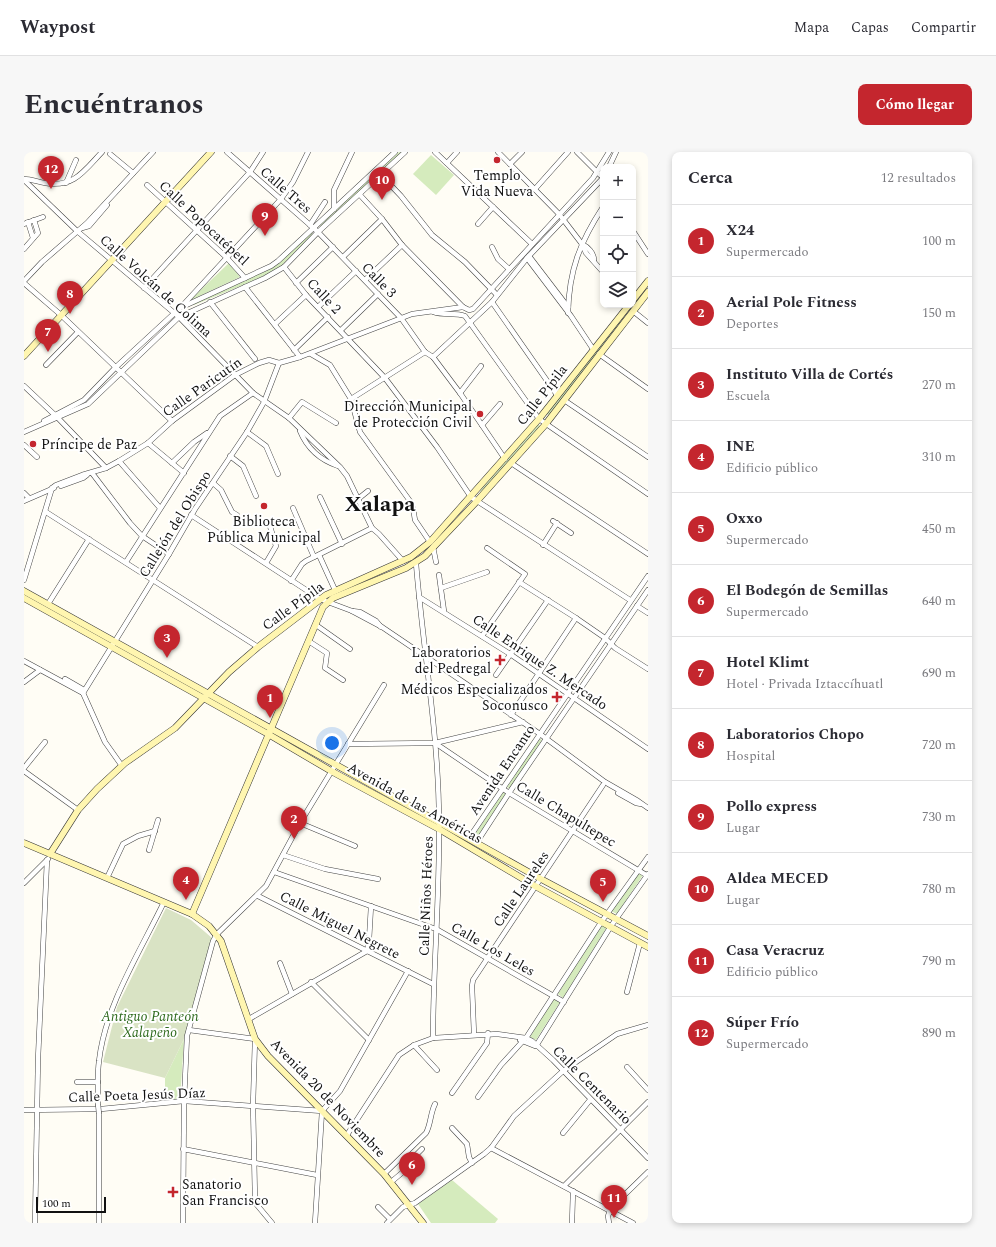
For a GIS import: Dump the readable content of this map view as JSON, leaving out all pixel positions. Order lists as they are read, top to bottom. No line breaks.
{"streets":{"main road":["Calle Pípila","Avenida de las Américas","Avenida 20 de Noviembre"],"street":["Calle Tres","Calle Popocatépetl","Calle 3","Calle Volcán de Colima","Calle 2","Calle Paricutín","Callejón del Obispo","Calle Enrique Z. Mercado","Avenida Encanto","Calle Chapultepec","Calle Laureles","Calle Niños Héroes","Calle Miguel Negrete","Calle Los Leles","Calle Centenario","Calle Poeta Jesús Díaz"]},"crossings":[["Calle Tres","Calle 3"],["Calle Popocatépetl","Calle Paricutín"],["Calle 3","Calle Paricutín"],["Calle Volcán de Colima","Calle Paricutín"],["Calle Volcán de Colima","Calle Pípila"],["Calle Volcán de Colima","Callejón del Obispo"],["Calle 2","Calle Paricutín"],["Calle 2","Calle Pípila"],["Calle Paricutín","Callejón del Obispo"],["Calle Pípila","Avenida de las Américas"],["Calle Pípila","Calle Niños Héroes"],["Calle Pípila","Avenida 20 de Noviembre"],["Callejón del Obispo","Avenida de las Américas"],["Calle Enrique Z. Mercado","Avenida Encanto"],["Calle Enrique Z. Mercado","Calle Niños Héroes"],["Avenida Encanto","Avenida de las Américas"],["Avenida Encanto","Calle Chapultepec"],["Avenida de las Américas","Calle Laureles"],["Avenida de las Américas","Calle Niños Héroes"],["Calle Chapultepec","Calle Laureles"],["Calle Chapultepec","Calle Niños Héroes"],["Calle Laureles","Calle Los Leles"],["Calle Laureles","Calle Centenario"],["Calle Niños Héroes","Calle Miguel Negrete"],["Calle Niños Héroes","Calle Los Leles"],["Calle Niños Héroes","Calle Centenario"],["Calle Centenario","Avenida 20 de Noviembre"],["Calle Poeta Jesús Díaz","Avenida 20 de Noviembre"]],"districts":["Xalapa"],"parks":["Antiguo Panteón Xalapeño"],"places":{"other":["Templo Vida Nueva","Dirección Municipal de Protección Civil","Príncipe de Paz","Biblioteca Pública Municipal"],"health":["Laboratorios del Pedregal","Médicos Especializados Soconusco","Sanatorio San Francisco"]},"scale_bar":"100 m","page":{"header":"Waypost","nav":["Mapa","Capas","Compartir"],"title":"Encuéntranos","buttons":"Cómo llegar","heading":["Cerca","12 resultados"],"pins":["12","10","9","8","7","3","1","2","4","5","6","11"],"map_buttons":["+","−"],"list":[{"mark":"1","name":"X24","note":"Supermercado","value":"100 m"},{"mark":"2","name":"Aerial Pole Fitness","note":"Deportes","value":"150 m"},{"mark":"3","name":"Instituto Villa de Cortés","note":"Escuela","value":"270 m"},{"mark":"4","name":"INE","note":"Edificio público","value":"310 m"},{"mark":"5","name":"Oxxo","note":"Supermercado","value":"450 m"},{"mark":"6","name":"El Bodegón de Semillas","note":"Supermercado","value":"640 m"},{"mark":"7","name":"Hotel Klimt","note":"Hotel · Privada Iztaccíhuatl","value":"690 m"},{"mark":"8","name":"Laboratorios Chopo","note":"Hospital","value":"720 m"},{"mark":"9","name":"Pollo express","note":"Lugar","value":"730 m"},{"mark":"10","name":"Aldea MECED","note":"Lugar","value":"780 m"},{"mark":"11","name":"Casa Veracruz","note":"Edificio público","value":"790 m"},{"mark":"12","name":"Súper Frío","note":"Supermercado","value":"890 m"}],"scale":"100 m"}}
